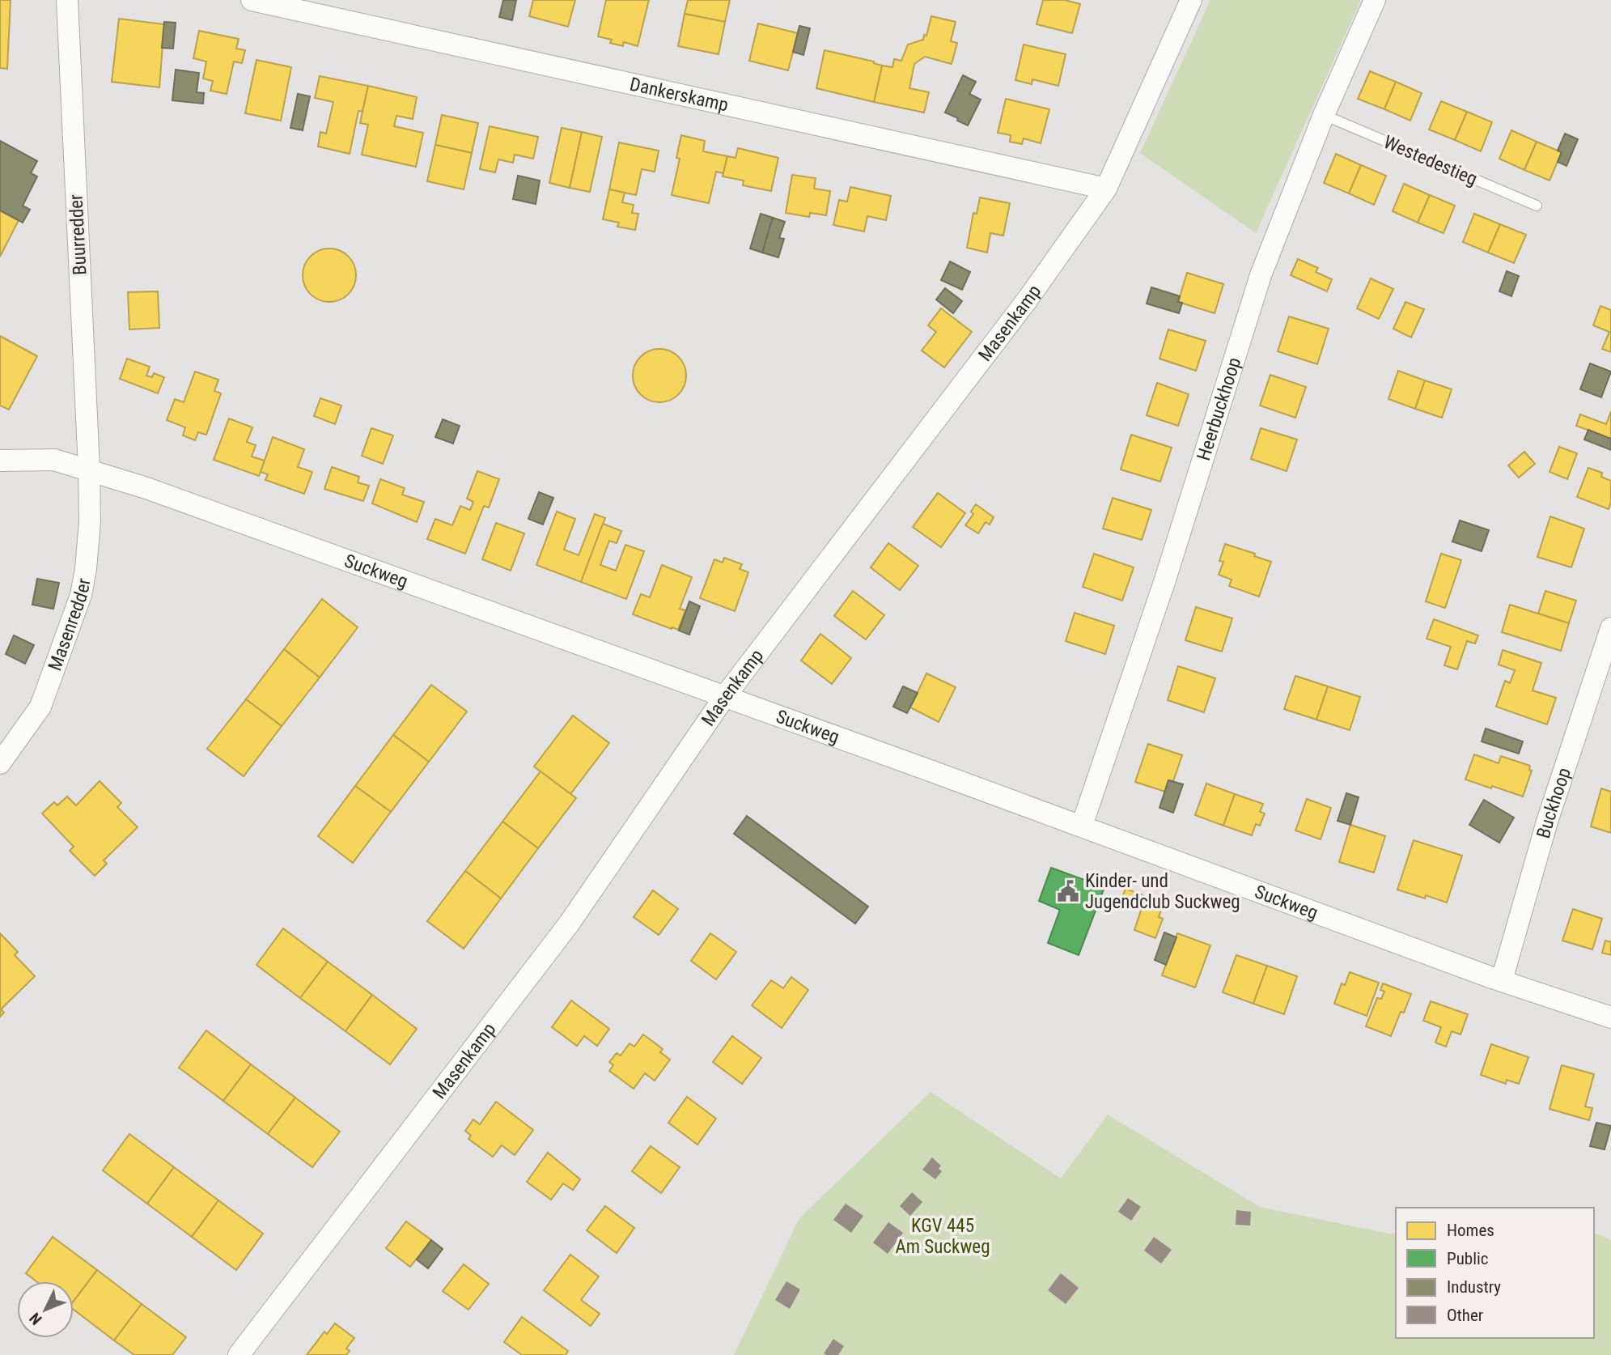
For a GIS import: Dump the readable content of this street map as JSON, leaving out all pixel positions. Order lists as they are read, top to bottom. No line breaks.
{"streets":{"street":["Dankerskamp","Buurredder","Masenkamp","Heerbuckhoop","Suckweg","Masenredder","Buckhoop"],"lane":["Westedestieg"]},"crossings":[["Dankerskamp","Masenkamp"],["Westedestieg","Heerbuckhoop"],["Buurredder","Suckweg"],["Buurredder","Masenredder"],["Masenkamp","Suckweg"],["Heerbuckhoop","Suckweg"],["Suckweg","Masenredder"],["Suckweg","Buckhoop"]],"parks":["KGV 445 Am Suckweg"],"places":{"public building":["Kinder- und Jugendclub Suckweg"]},"legend":["Homes","Public","Industry","Other"],"north":"bottom left"}
